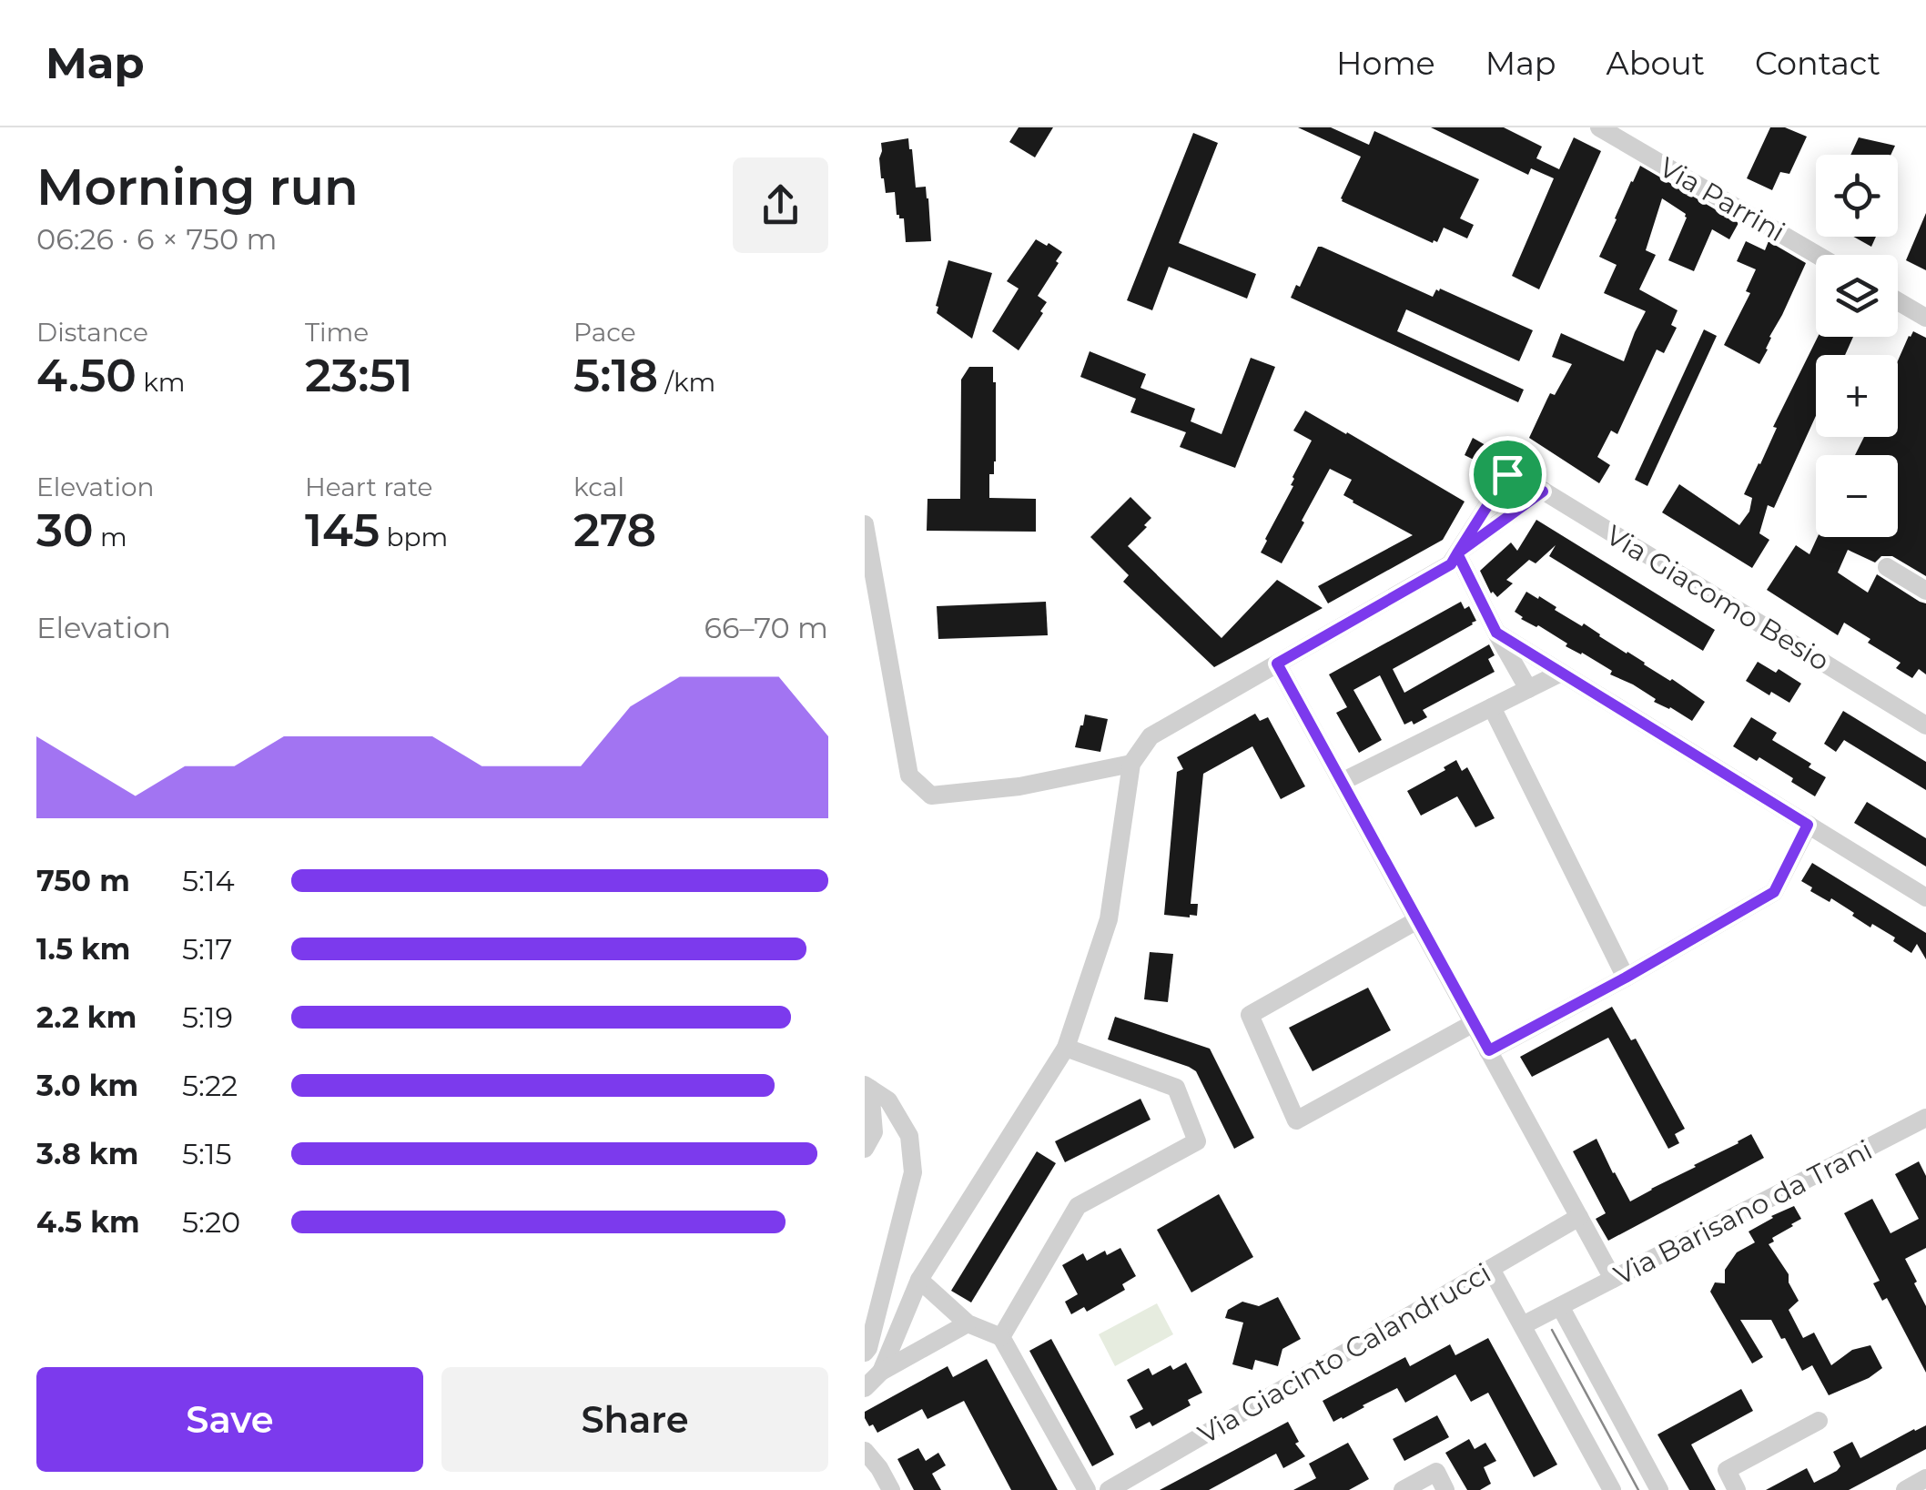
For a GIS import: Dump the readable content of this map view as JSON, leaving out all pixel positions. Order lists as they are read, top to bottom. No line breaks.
{"streets":{"street":["Via Parrini","Via Giacomo Besio","Via Barisano da Trani","Via Giacinto Calandrucci"]},"page":{"header":"Map","nav":["Home","Map","About","Contact"],"heading":["Morning run","06:26 · 6 × 750 m"],"map_buttons":["+","−"],"stats":[["Distance","4.50 km"],["Time","23:51"],["Pace","5:18 /km"],["Elevation","30 m"],["Heart rate","145 bpm"],["kcal","278"]],"chart":["Elevation","66–70 m"],"list":[{"name":"750 m","note":"5:14"},{"name":"1.5 km","note":"5:17"},{"name":"2.2 km","note":"5:19"},{"name":"3.0 km","note":"5:22"},{"name":"3.8 km","note":"5:15"},{"name":"4.5 km","note":"5:20"}],"buttons":["Save","Share"]}}
